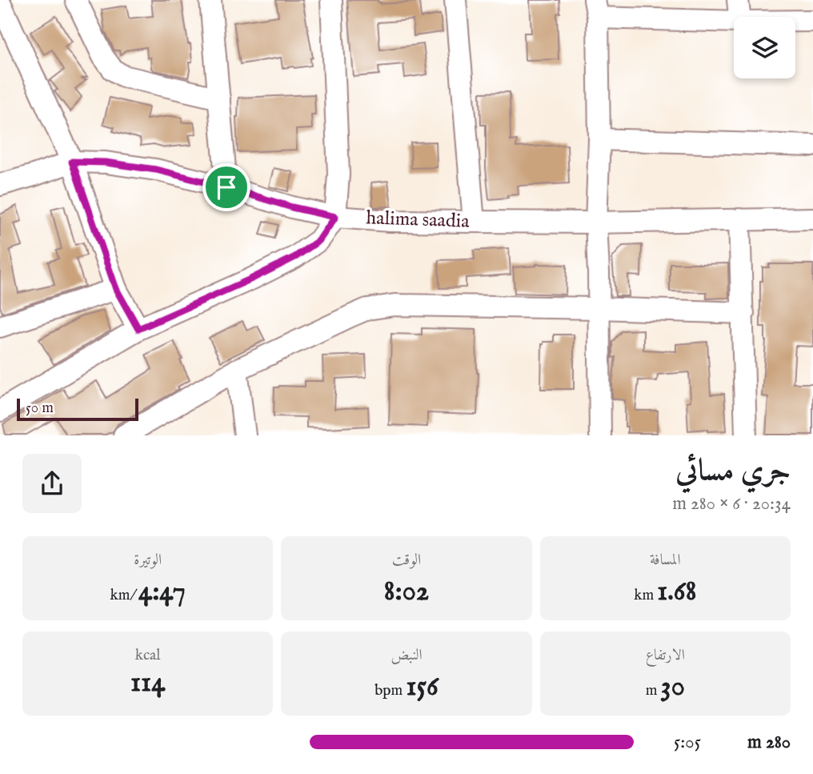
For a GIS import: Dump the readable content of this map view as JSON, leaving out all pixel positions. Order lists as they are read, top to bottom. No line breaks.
{"streets":{"street":["halima saadia"]},"scale_bar":"50 m","page":{"scale":"50 m","heading":["جري مسائي","20:34 · 6 × 280 m"],"stats":[["المسافة","1.68 km"],["الوقت","8:02"],["الوتيرة","4:47 /km"],["الارتفاع","30 m"],["النبض","156 bpm"],["kcal","114"]],"list":[{"name":"280 m","note":"5:05"}]}}
